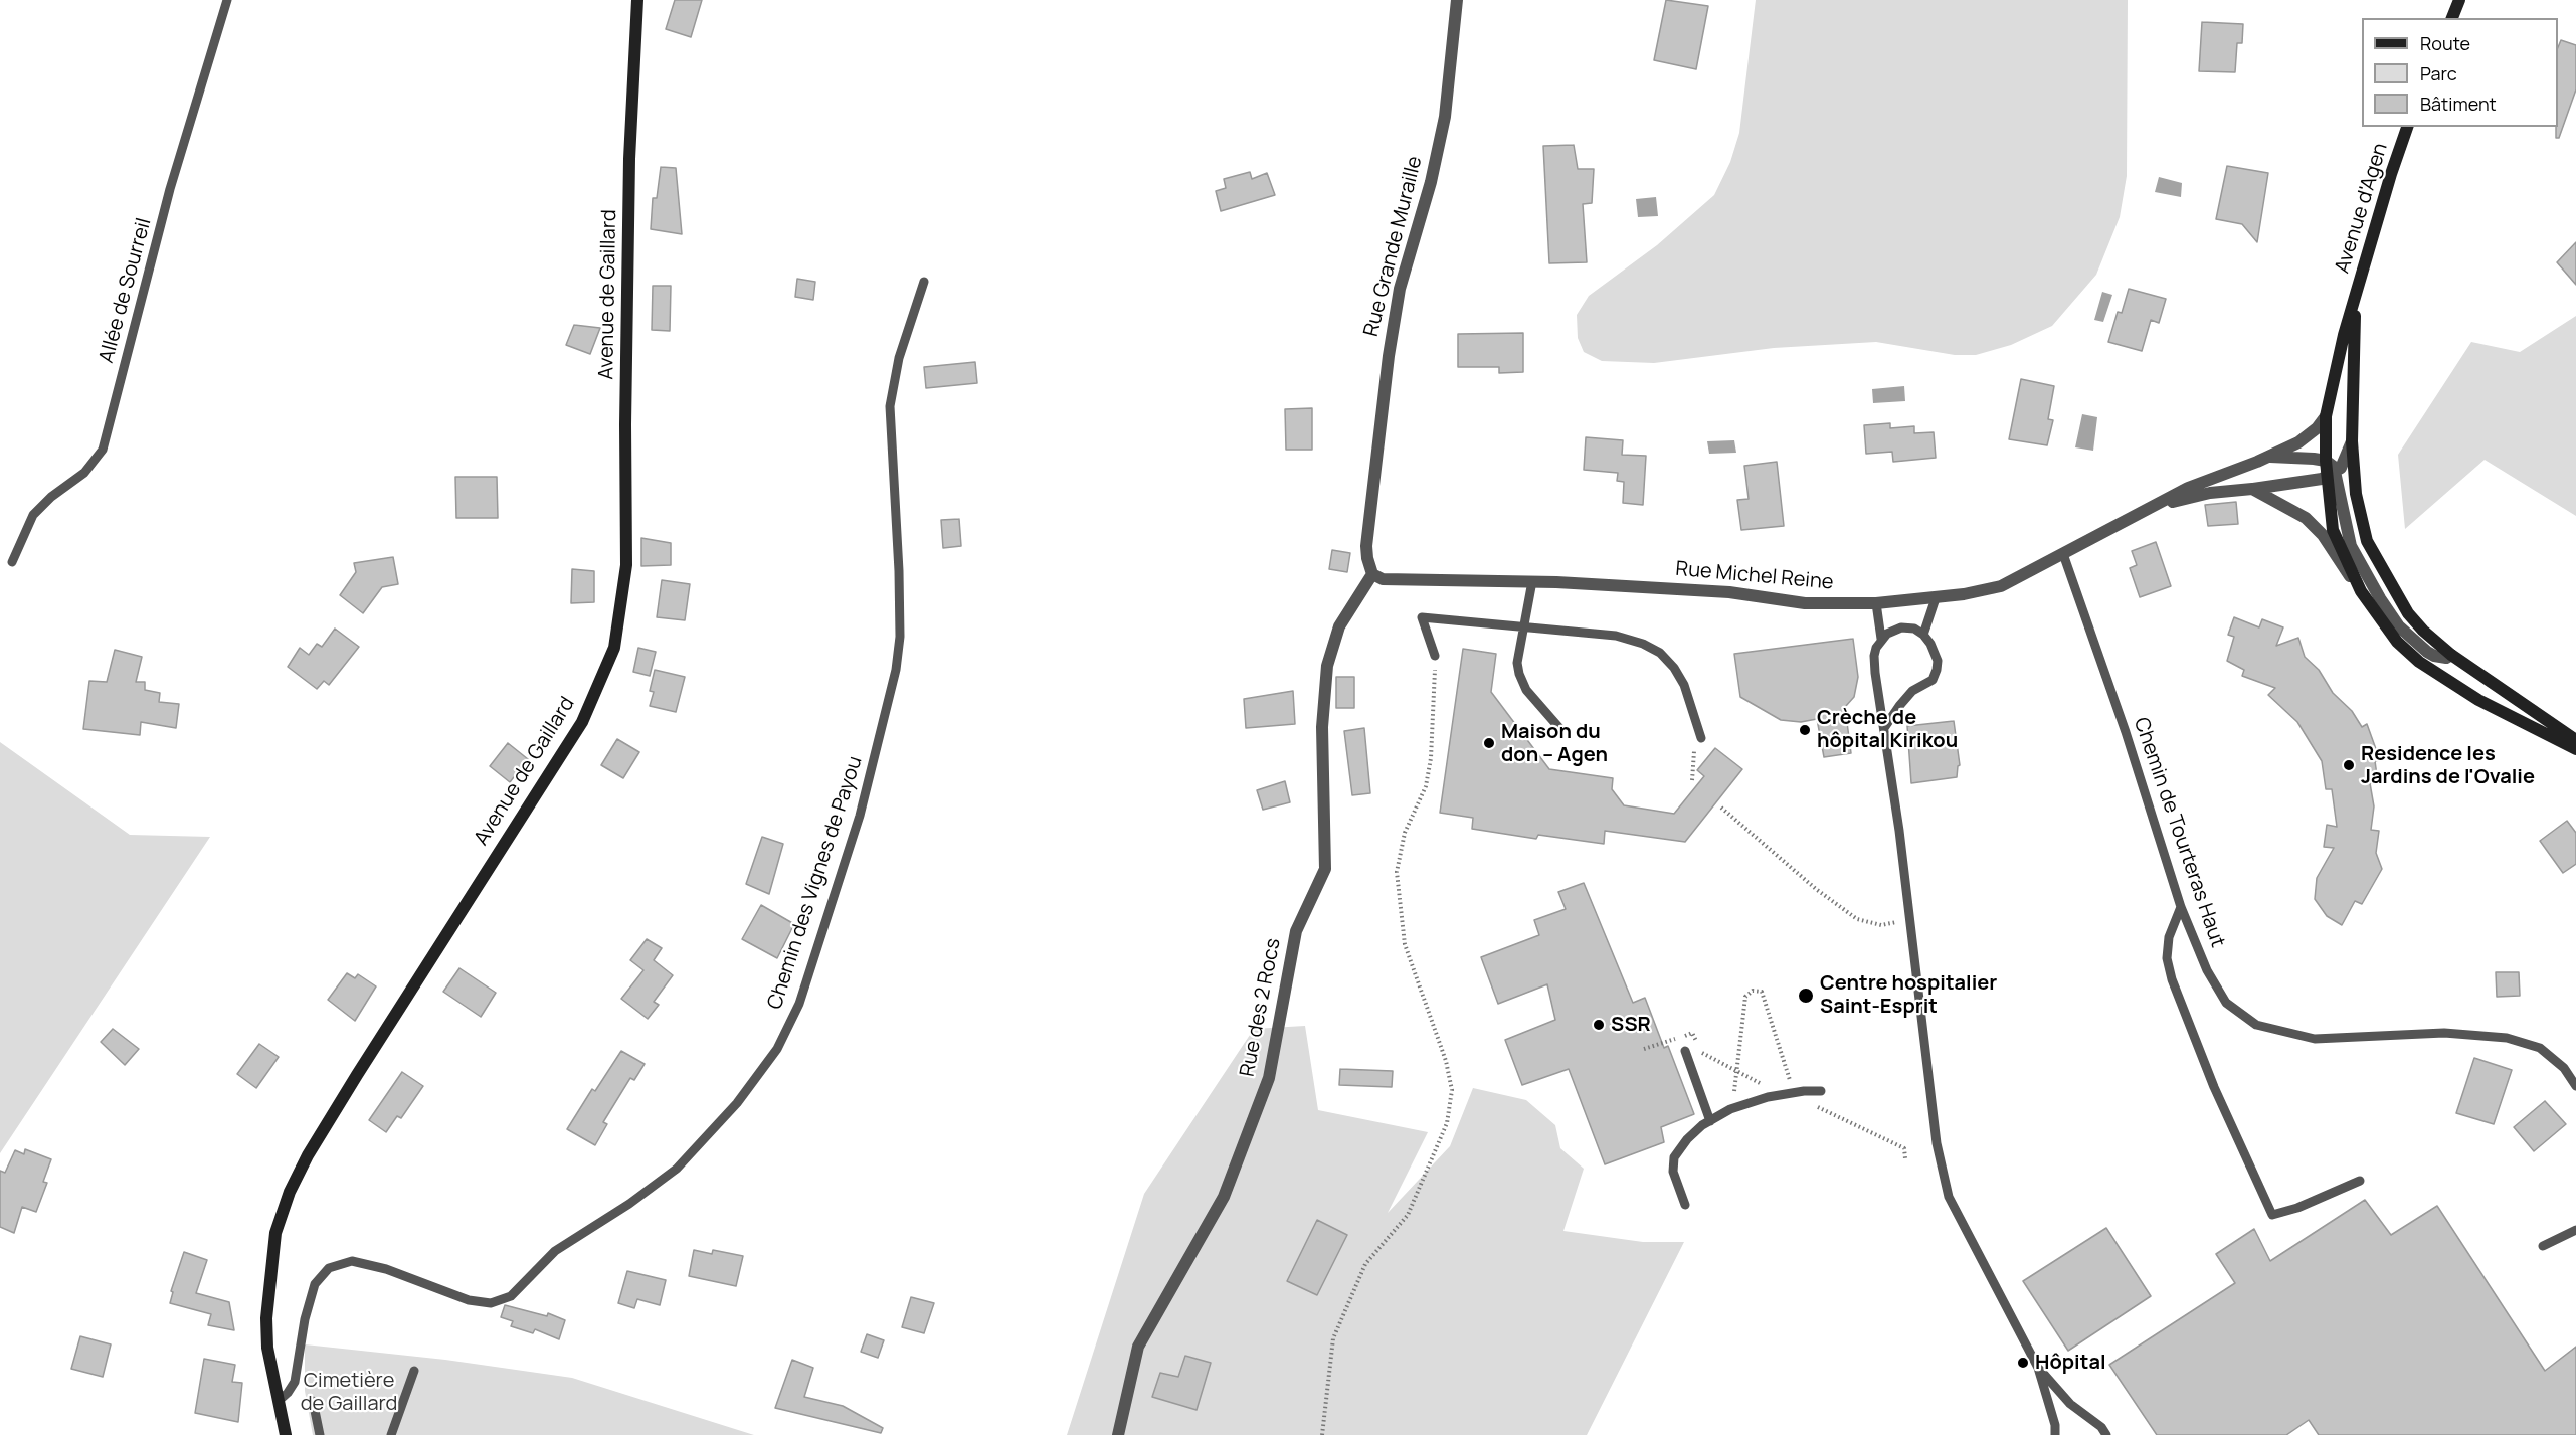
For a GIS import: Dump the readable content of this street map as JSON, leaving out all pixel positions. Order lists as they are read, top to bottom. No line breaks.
{"streets":{"street":["Avenue d'Agen","Rue Grande Muraille","Avenue de Gaillard","Rue Michel Reine","Rue des 2 Rocs"],"lane":["Allée de Sourreil","Chemin de Tourteras Haut","Chemin des Vignes de Payou"]},"crossings":[["Avenue d'Agen","Rue Michel Reine"],["Rue Grande Muraille","Rue Michel Reine"],["Rue Grande Muraille","Rue des 2 Rocs"],["Avenue de Gaillard","Chemin des Vignes de Payou"],["Rue Michel Reine","Chemin de Tourteras Haut"],["Rue Michel Reine","Rue des 2 Rocs"]],"parks":["Cimetière de Gaillard"],"places":["Crèche de hôpital Kirikou","Maison du don – Agen","Residence les Jardins de l'Ovalie","Centre hospitalier Saint-Esprit","SSR","Hôpital"],"legend":["Route","Parc","Bâtiment"]}
